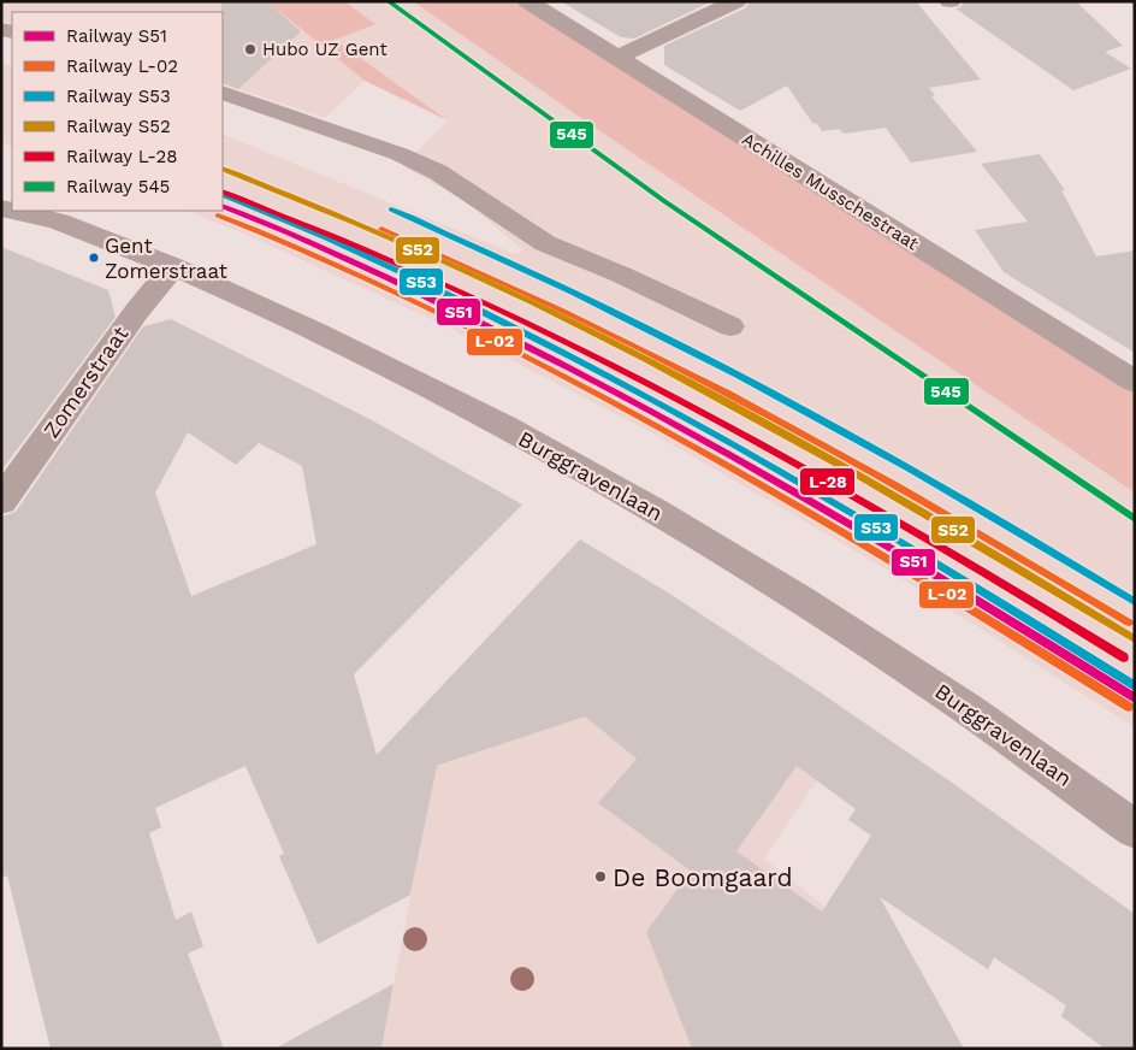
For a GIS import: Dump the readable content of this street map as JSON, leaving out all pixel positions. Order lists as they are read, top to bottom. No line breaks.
{"streets":{"street":["Achilles Musschestraat","Zomerstraat","Burggravenlaan"]},"crossings":[["Zomerstraat","Burggravenlaan"]],"places":["Hubo UZ Gent","Gent Zomerstraat","De Boomgaard"],"lines":["rail line 545","rail line S52","rail line L-28","rail line S53","rail line S51","rail line L-02"],"legend":["Railway S51","Railway L-02","Railway S53","Railway S52","Railway L-28","Railway 545"]}
